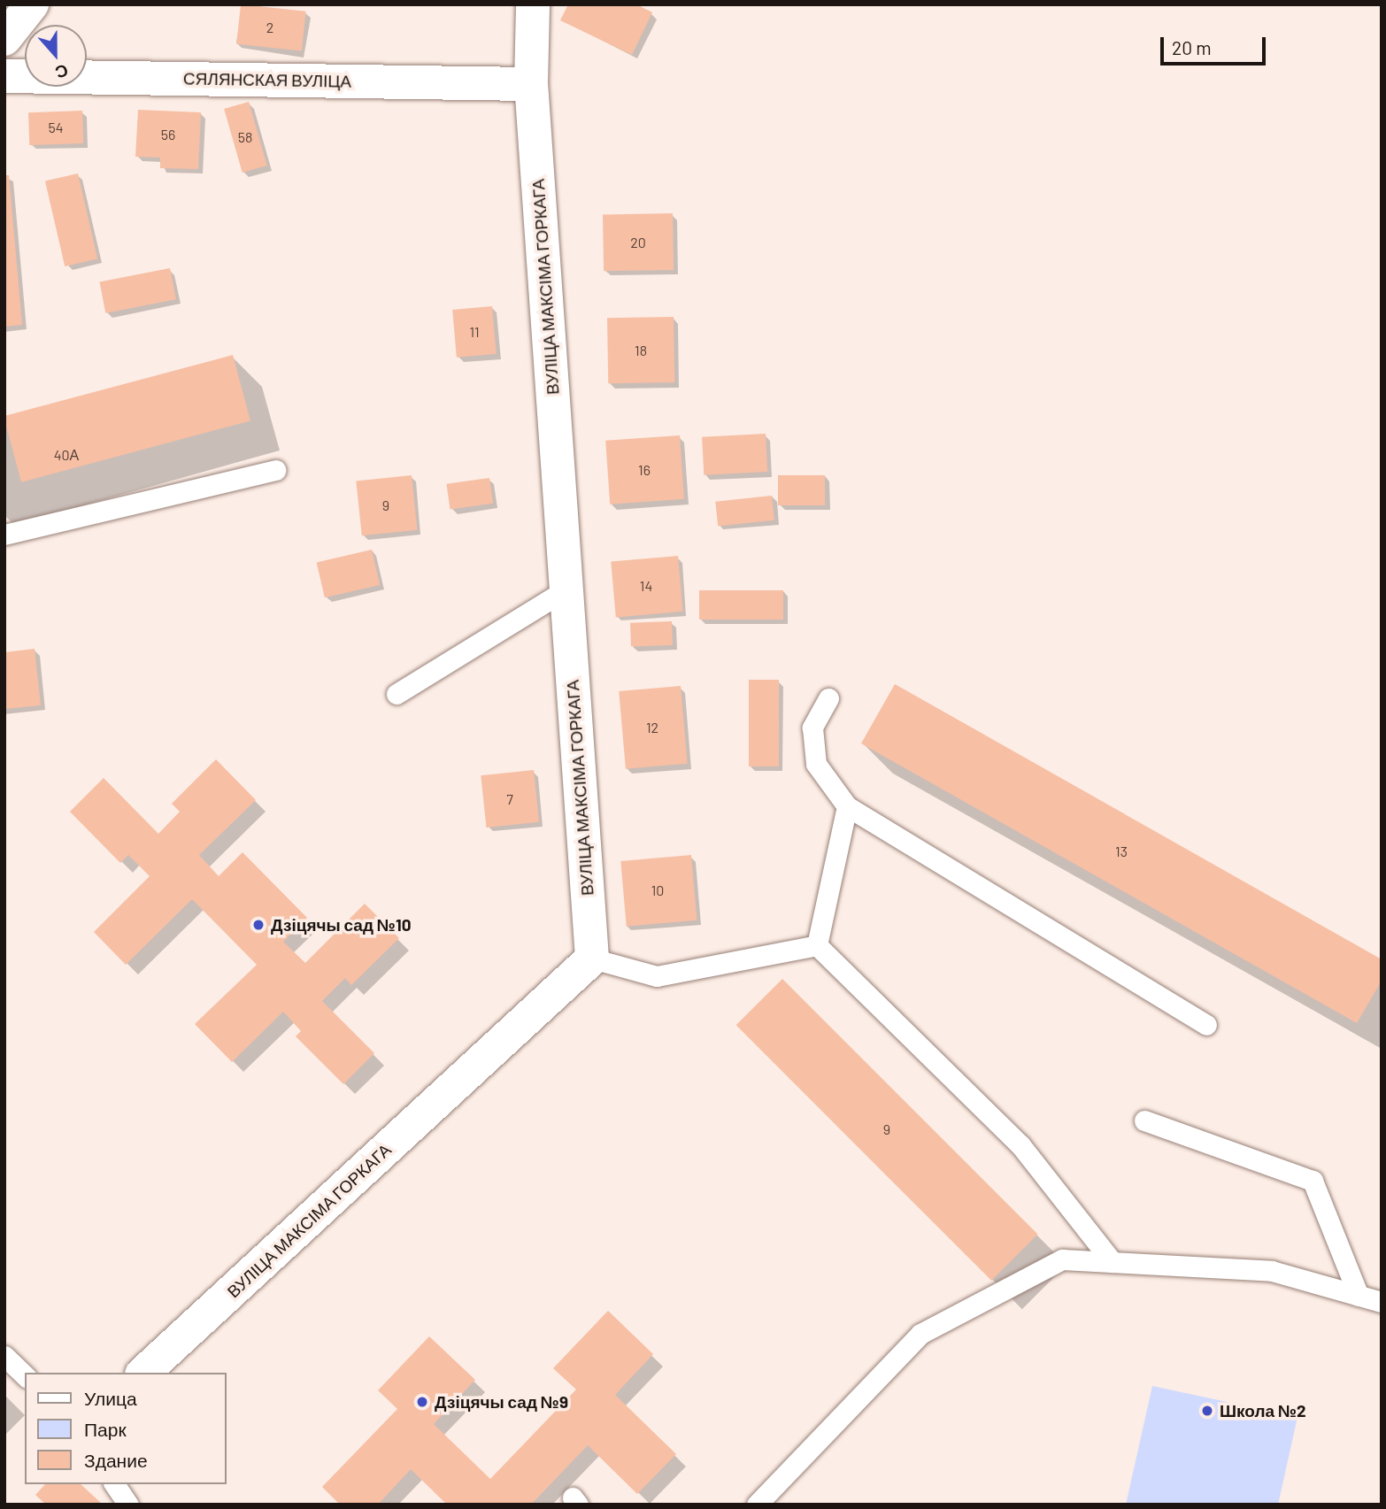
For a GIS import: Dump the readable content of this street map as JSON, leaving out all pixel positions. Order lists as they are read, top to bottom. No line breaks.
{"streets":{"street":["СЯЛЯНСКАЯ ВУЛІЦА","ВУЛІЦА МАКСІМА ГОРКАГА"]},"crossings":[["СЯЛЯНСКАЯ ВУЛІЦА","ВУЛІЦА МАКСІМА ГОРКАГА"]],"places":["Дзіцячы сад №10","Дзіцячы сад №9","Школа №2"],"house_numbers":["2","54","56","58","20","11","18","40А","16","9","14","12","7","13","10","9"],"legend":["Улица","Парк","Здание"],"scale_bar":"20 m","north":"bottom"}
